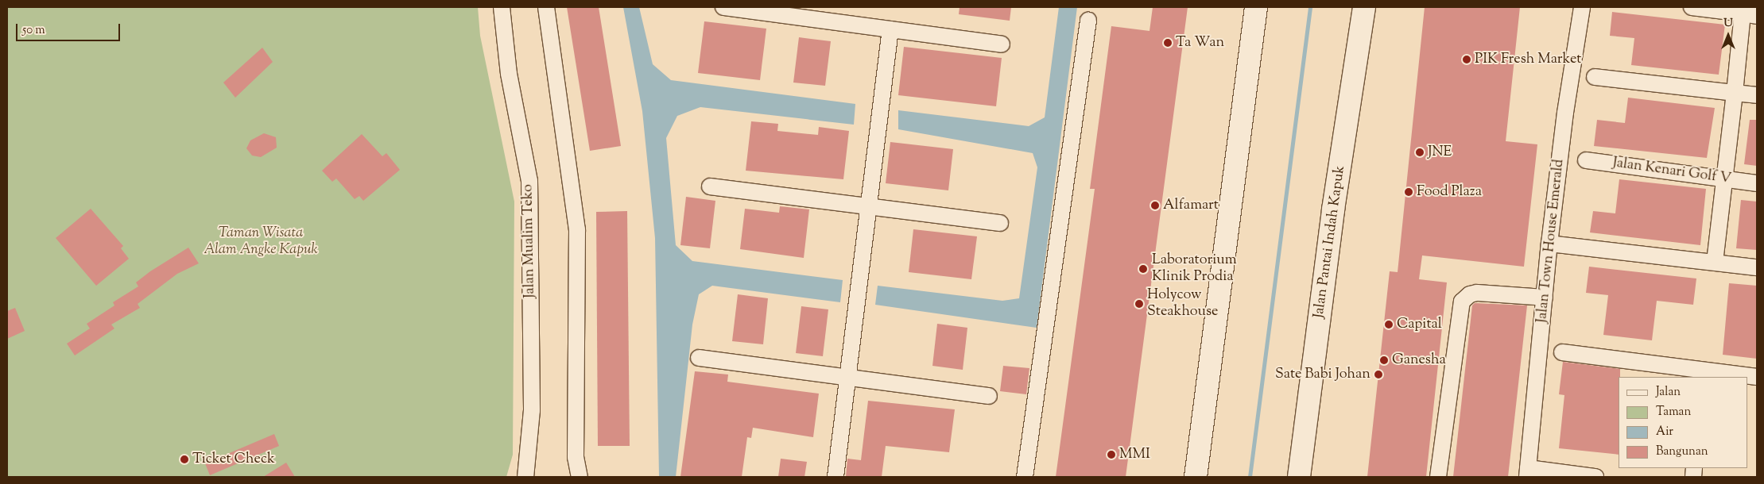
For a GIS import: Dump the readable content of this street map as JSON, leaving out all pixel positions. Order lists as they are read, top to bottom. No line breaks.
{"streets":{"main road":["Jalan Pantai Indah Kapuk"],"street":["Jalan Kenari Golf V","Jalan Mualim Teko","Jalan Town House Emerald"]},"parks":["Taman Wisata Alam Angke Kapuk"],"places":["Ta Wan","PIK Fresh Market","JNE","Food Plaza","Alfamart","Laboratorium Klinik Prodia","Holycow Steakhouse","Capital","Ganesha","Sate Babi Johan","MMI","Ticket Check"],"legend":["Jalan","Taman","Air","Bangunan"],"scale_bar":"50 m","north":"top"}
